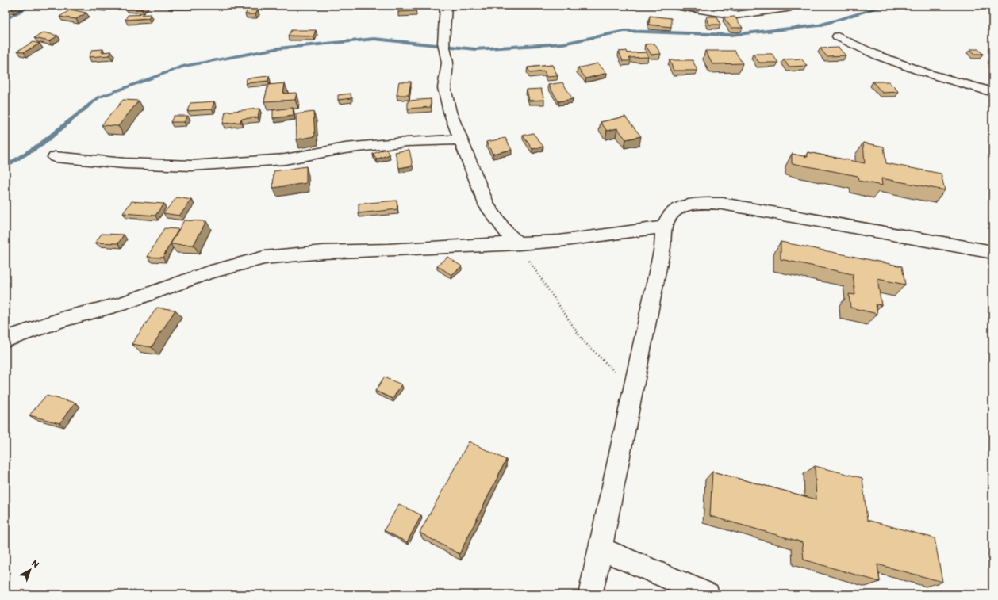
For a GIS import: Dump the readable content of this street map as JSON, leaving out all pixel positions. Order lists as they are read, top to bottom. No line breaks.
{"north":"top right"}
